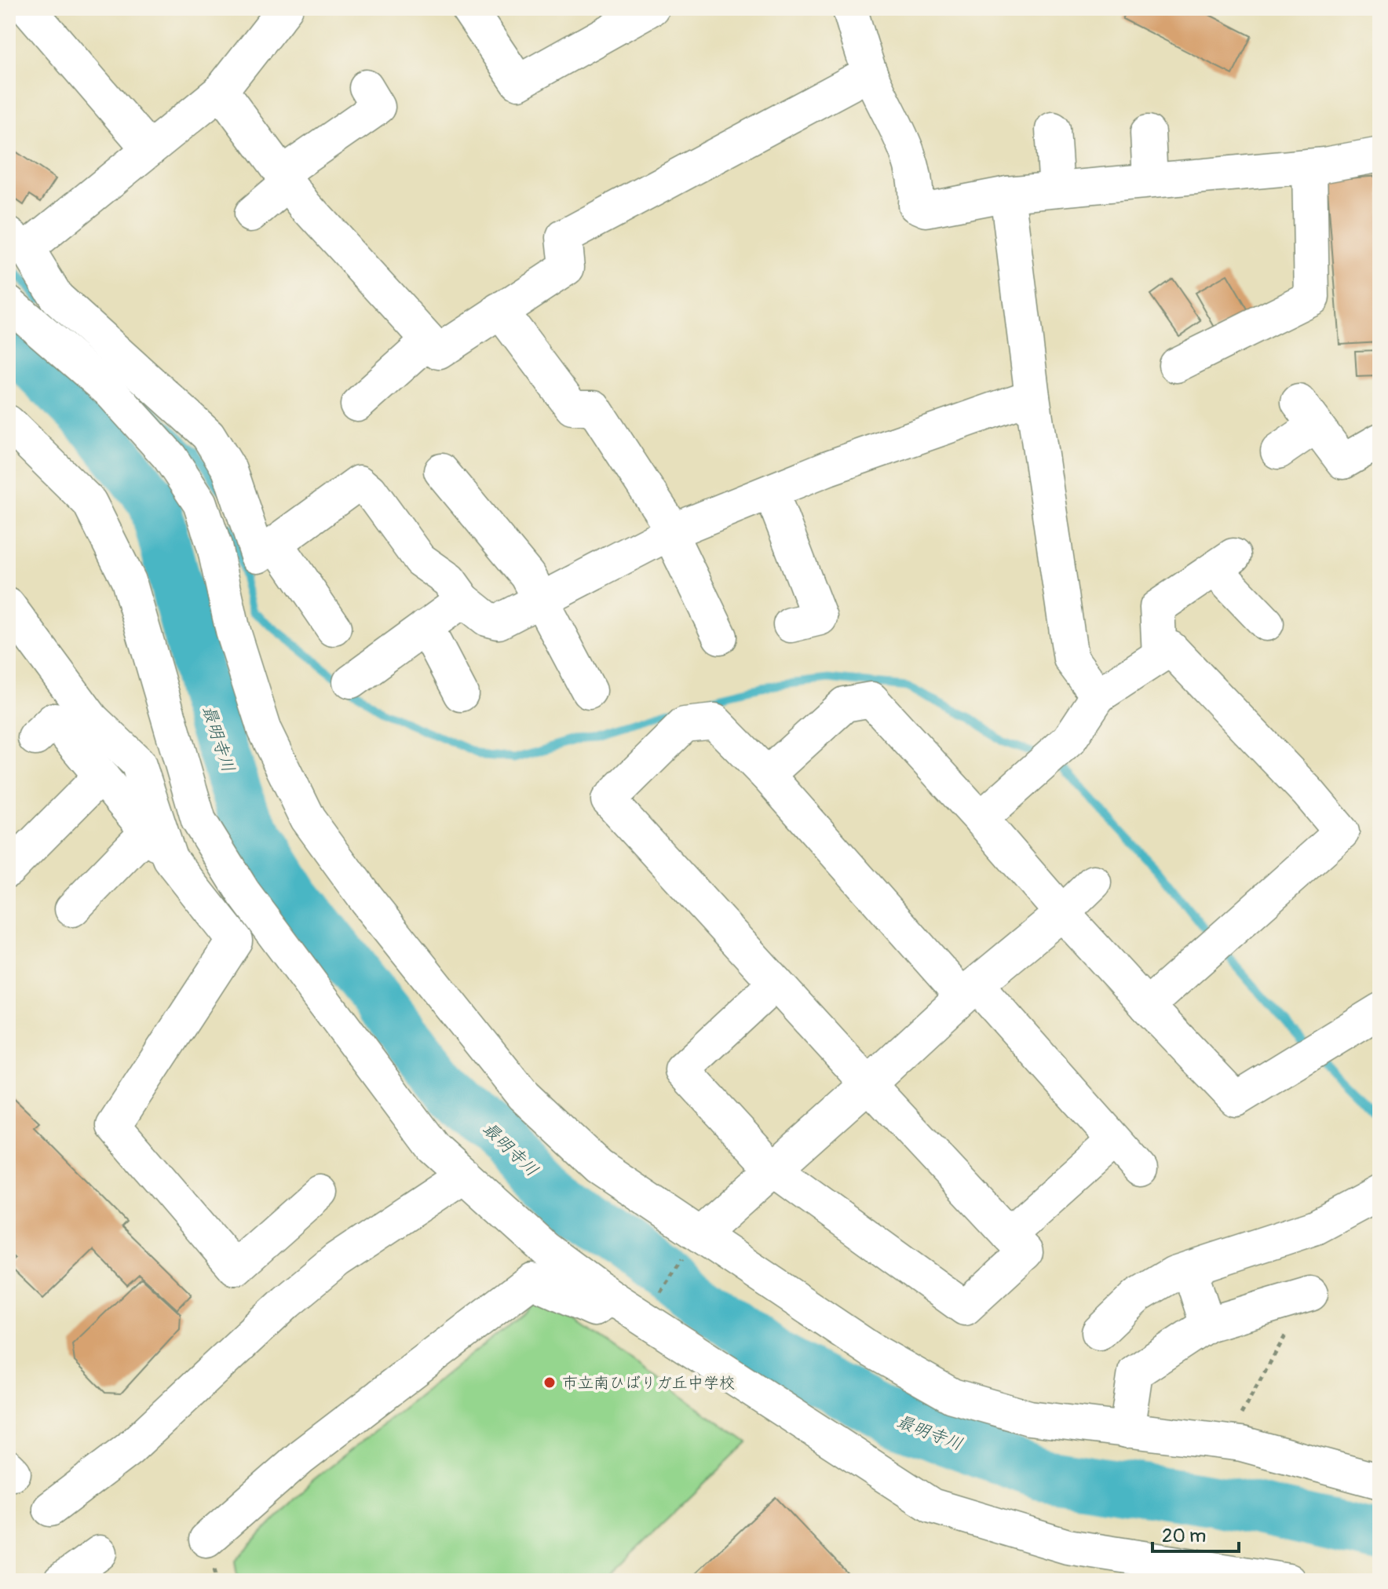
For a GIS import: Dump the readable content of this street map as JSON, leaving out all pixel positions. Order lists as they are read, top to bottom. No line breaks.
{"water":["最明寺川"],"places":["市立南ひばりガ丘中学校"],"scale_bar":"20 m"}
